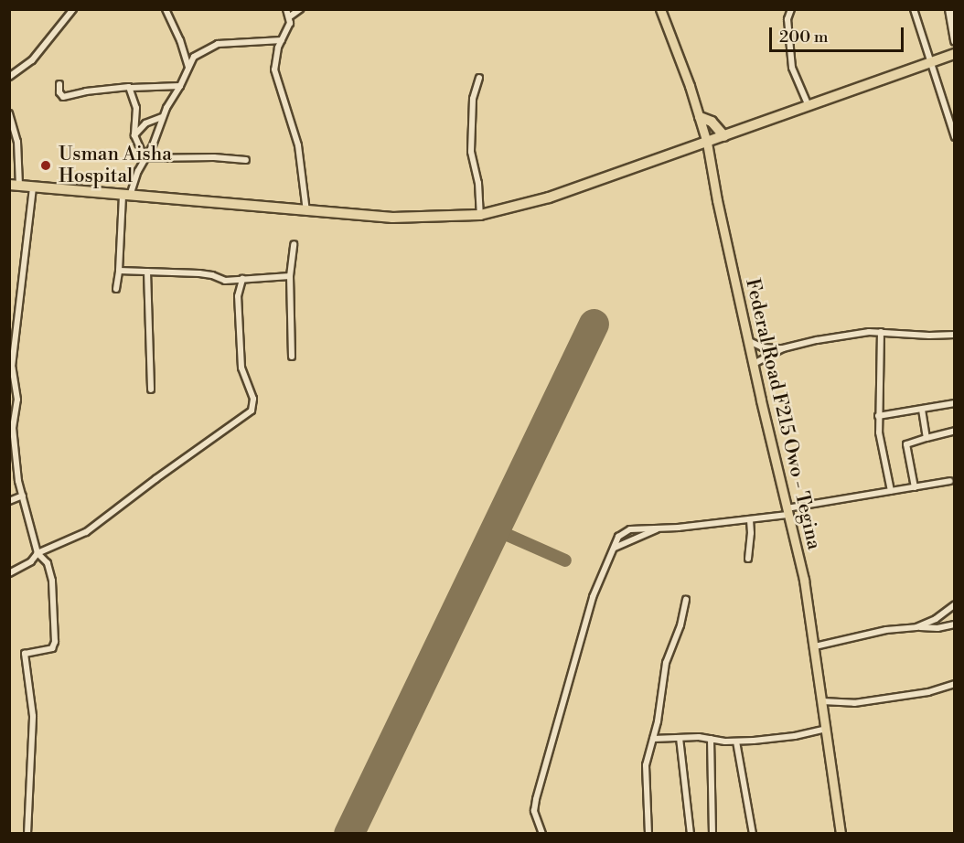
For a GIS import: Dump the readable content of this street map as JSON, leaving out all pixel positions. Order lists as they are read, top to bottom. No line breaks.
{"streets":{"main road":["Federal Road F215 Owo - Tegina"]},"places":["Usman Aisha Hospital"],"scale_bar":"200 m"}
